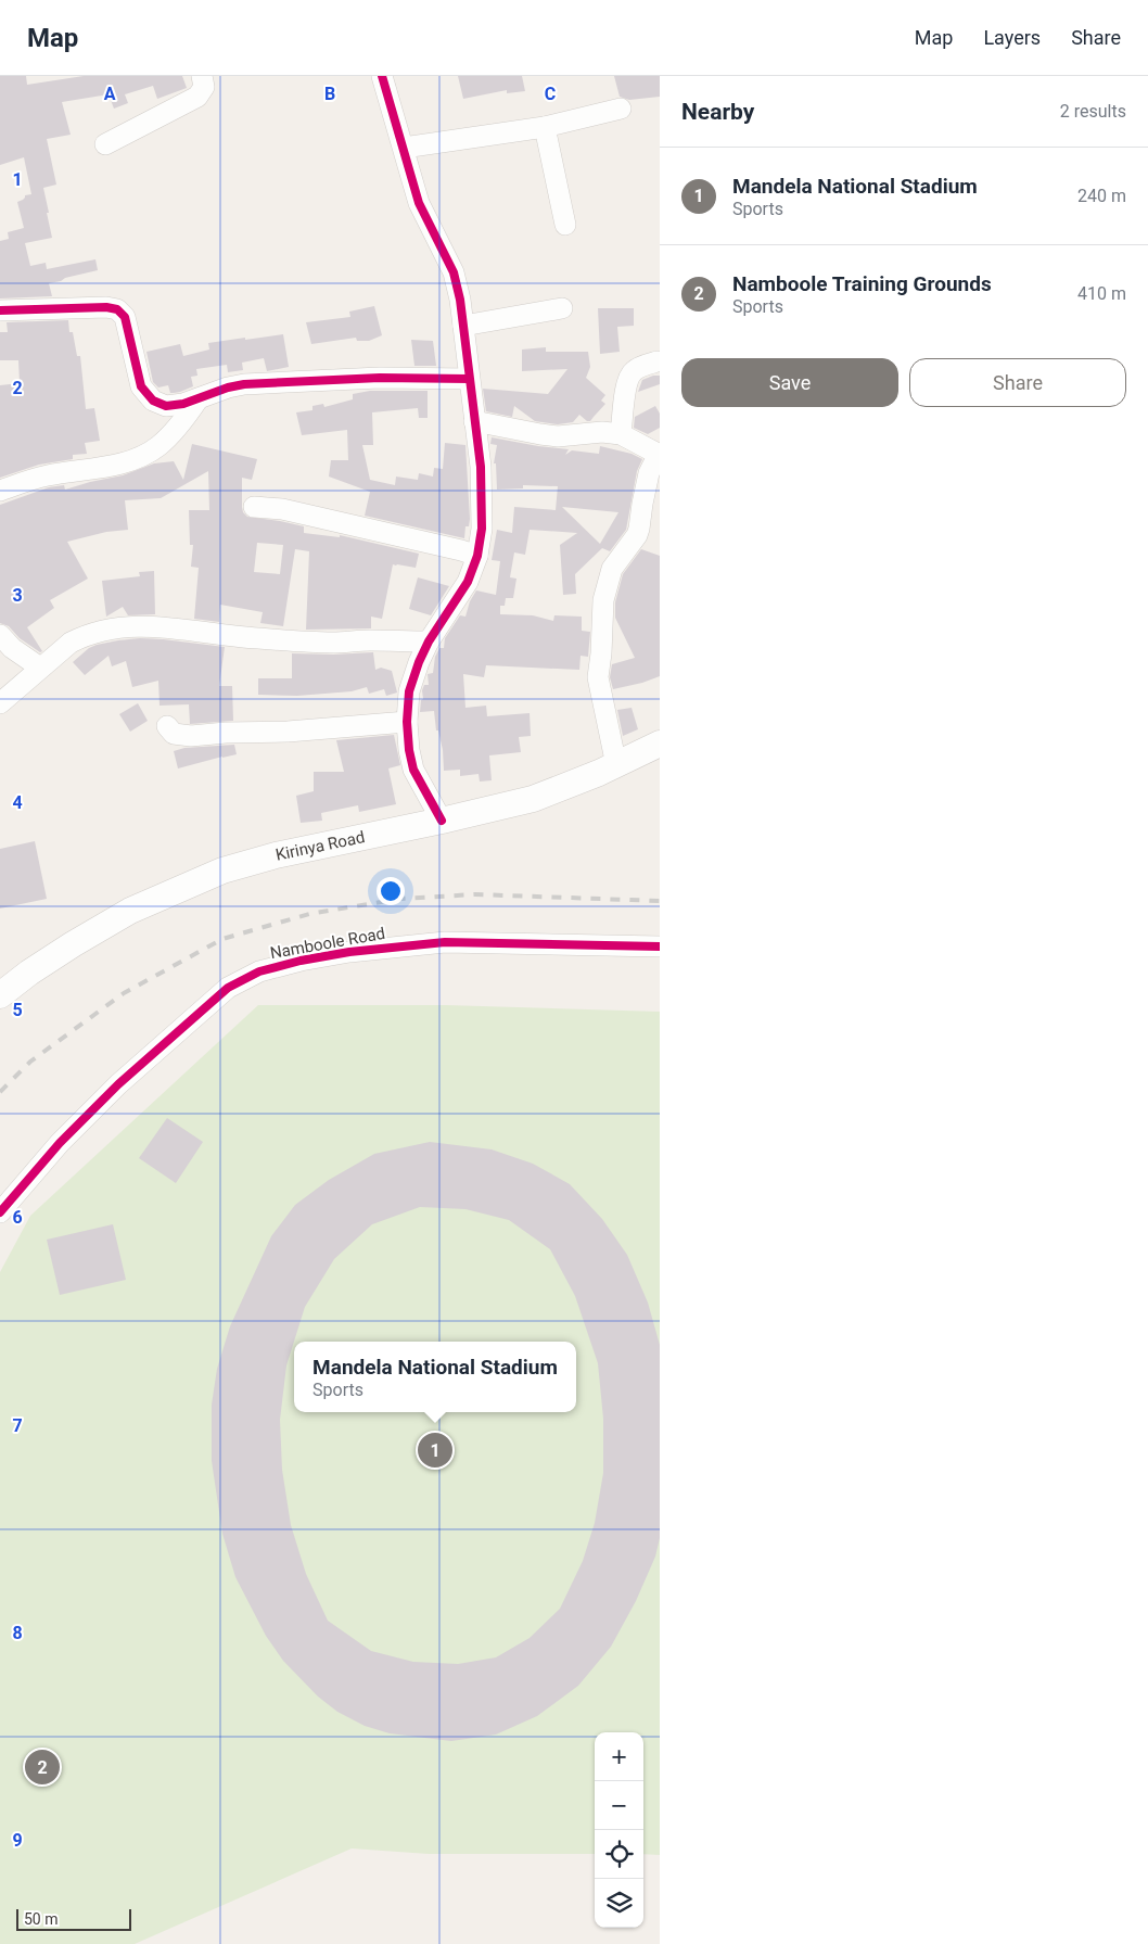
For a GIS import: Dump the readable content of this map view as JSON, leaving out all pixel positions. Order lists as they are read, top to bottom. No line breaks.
{"streets":{"main road":["Kirinya Road"],"street":["Namboole Road"]},"scale_bar":"50 m","page":{"header":"Map","nav":["Map","Layers","Share"],"heading":["Nearby","2 results"],"list":[{"mark":"1","name":"Mandela National Stadium","note":"Sports","value":"240 m"},{"mark":"2","name":"Namboole Training Grounds","note":"Sports","value":"410 m"}],"buttons":["Save","Share"],"popup":["Mandela National Stadium","Sports"],"pins":["1","2"],"map_buttons":["+","−"],"scale":"50 m"},"grid":{"columns":["A","B","C"],"rows":["1","2","3","4","5","6","7","8","9"]}}
